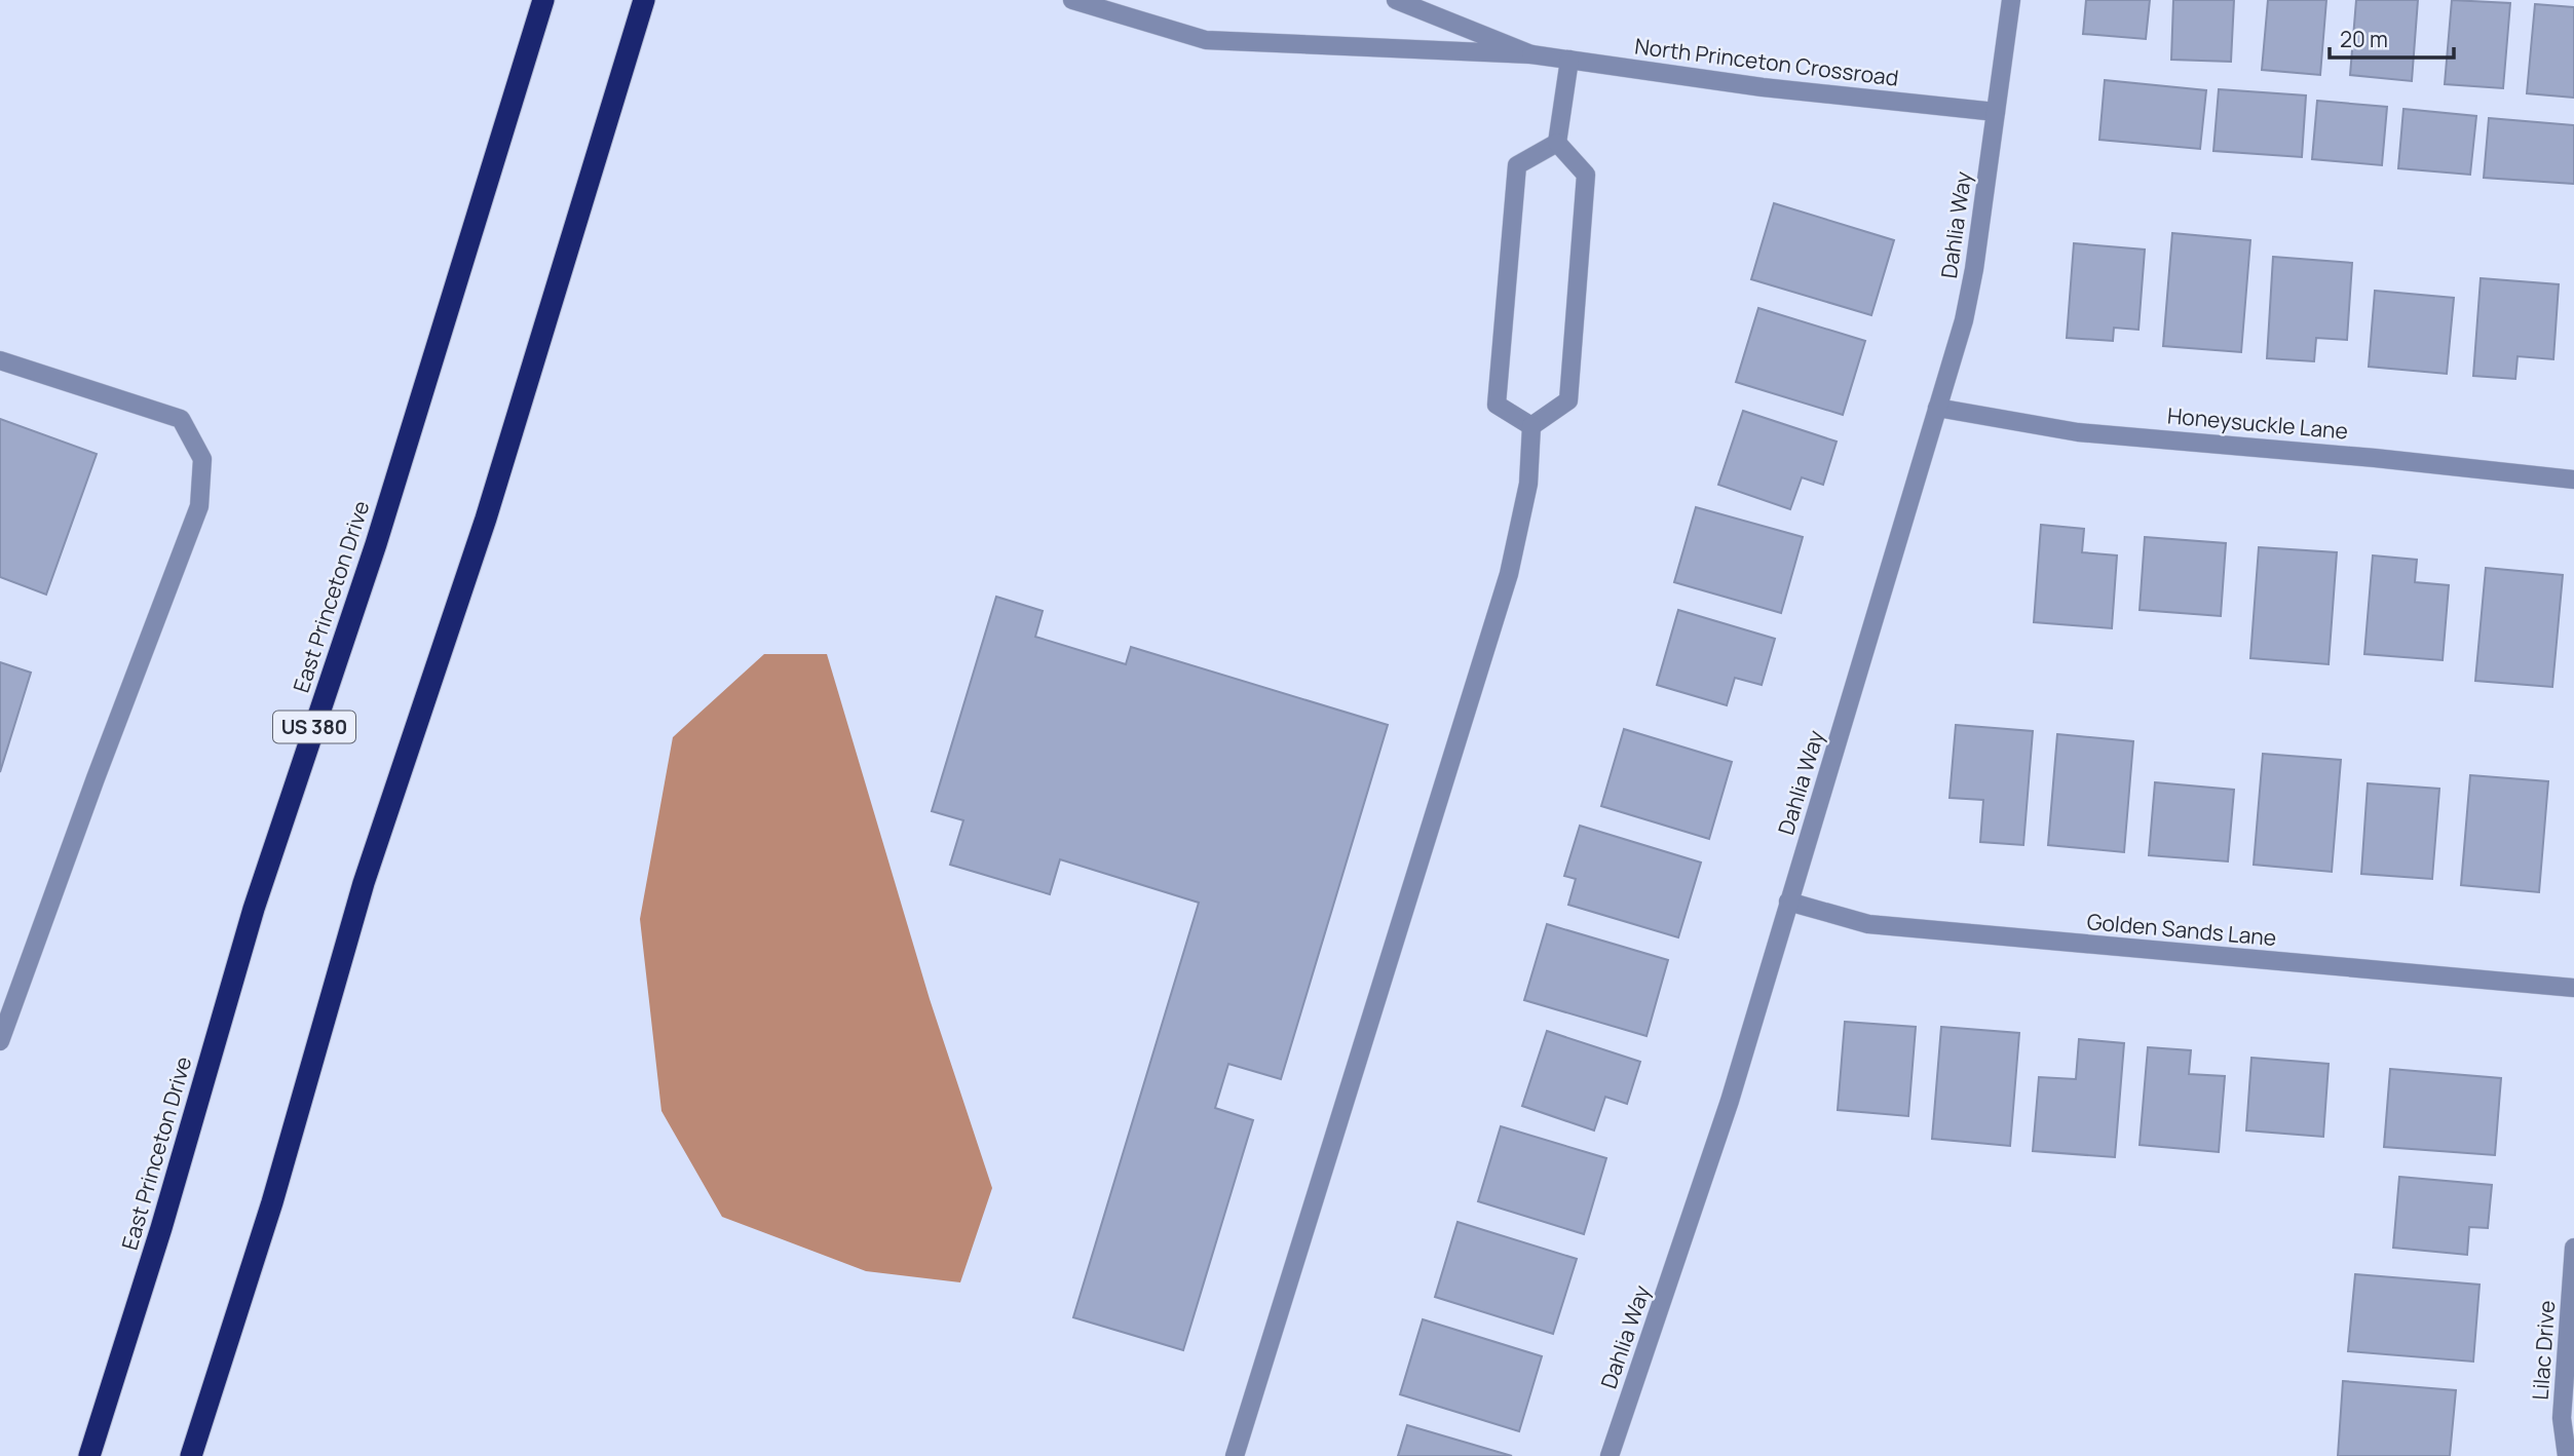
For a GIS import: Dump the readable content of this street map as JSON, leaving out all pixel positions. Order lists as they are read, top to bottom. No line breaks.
{"streets":{"highway":["East Princeton Drive","US 380"],"street":["North Princeton Crossroad","Dahlia Way","Honeysuckle Lane","Golden Sands Lane","Lilac Drive"]},"crossings":[["North Princeton Crossroad","Dahlia Way"],["Dahlia Way","Honeysuckle Lane"],["Dahlia Way","Golden Sands Lane"]],"scale_bar":"20 m"}
